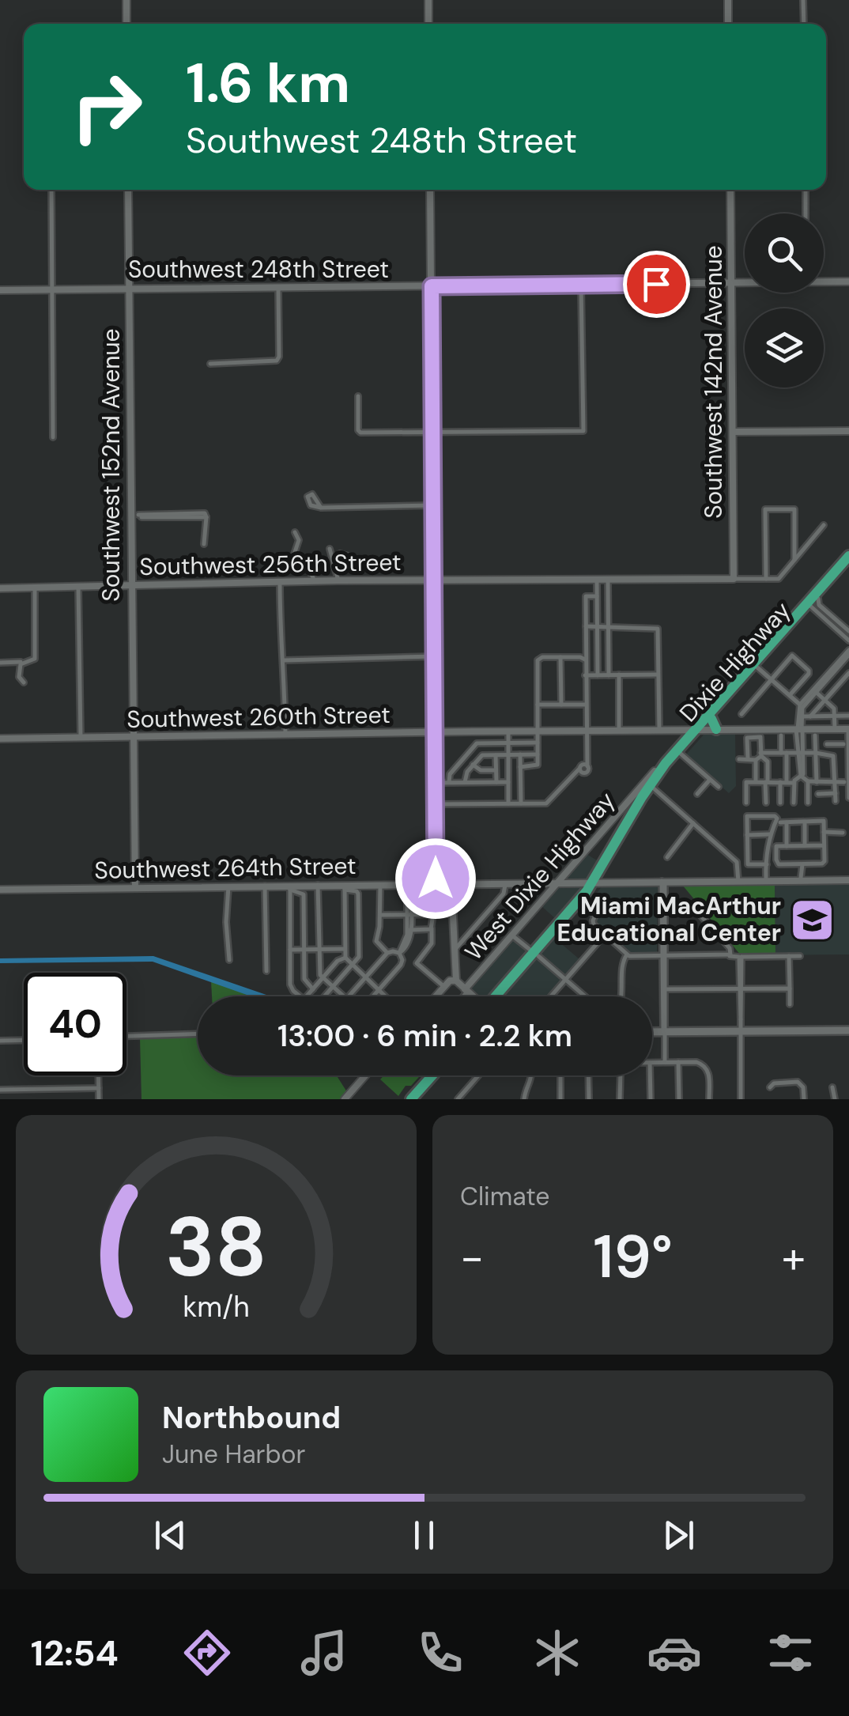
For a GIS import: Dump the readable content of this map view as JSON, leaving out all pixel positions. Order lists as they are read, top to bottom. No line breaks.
{"streets":{"highway":["Dixie Highway"],"street":["Southwest 248th Street","Southwest 142nd Avenue","Southwest 152nd Avenue","Southwest 256th Street","Southwest 260th Street","Southwest 264th Street","West Dixie Highway"]},"crossings":[["Southwest 248th Street","Southwest 142nd Avenue"],["Southwest 248th Street","Southwest 152nd Avenue"],["Southwest 142nd Avenue","Southwest 256th Street"],["Southwest 152nd Avenue","Southwest 256th Street"],["Southwest 152nd Avenue","Southwest 260th Street"],["Southwest 152nd Avenue","Southwest 264th Street"],["Dixie Highway","Southwest 260th Street"],["Dixie Highway","Southwest 264th Street"],["Dixie Highway","West Dixie Highway"],["Southwest 264th Street","West Dixie Highway"]],"places":{"school or university":["Miami MacArthur Educational Center"]},"page":{"turn":["1.6 km","Southwest 248th Street"],"limit":"40","trip":"13:00 · 6 min · 2.2 km","tile":"Climate","heat":["−","19°","+"],"song":["Northbound","June Harbor"],"tabs":"12:54","gauge":["38","km/h"]}}
